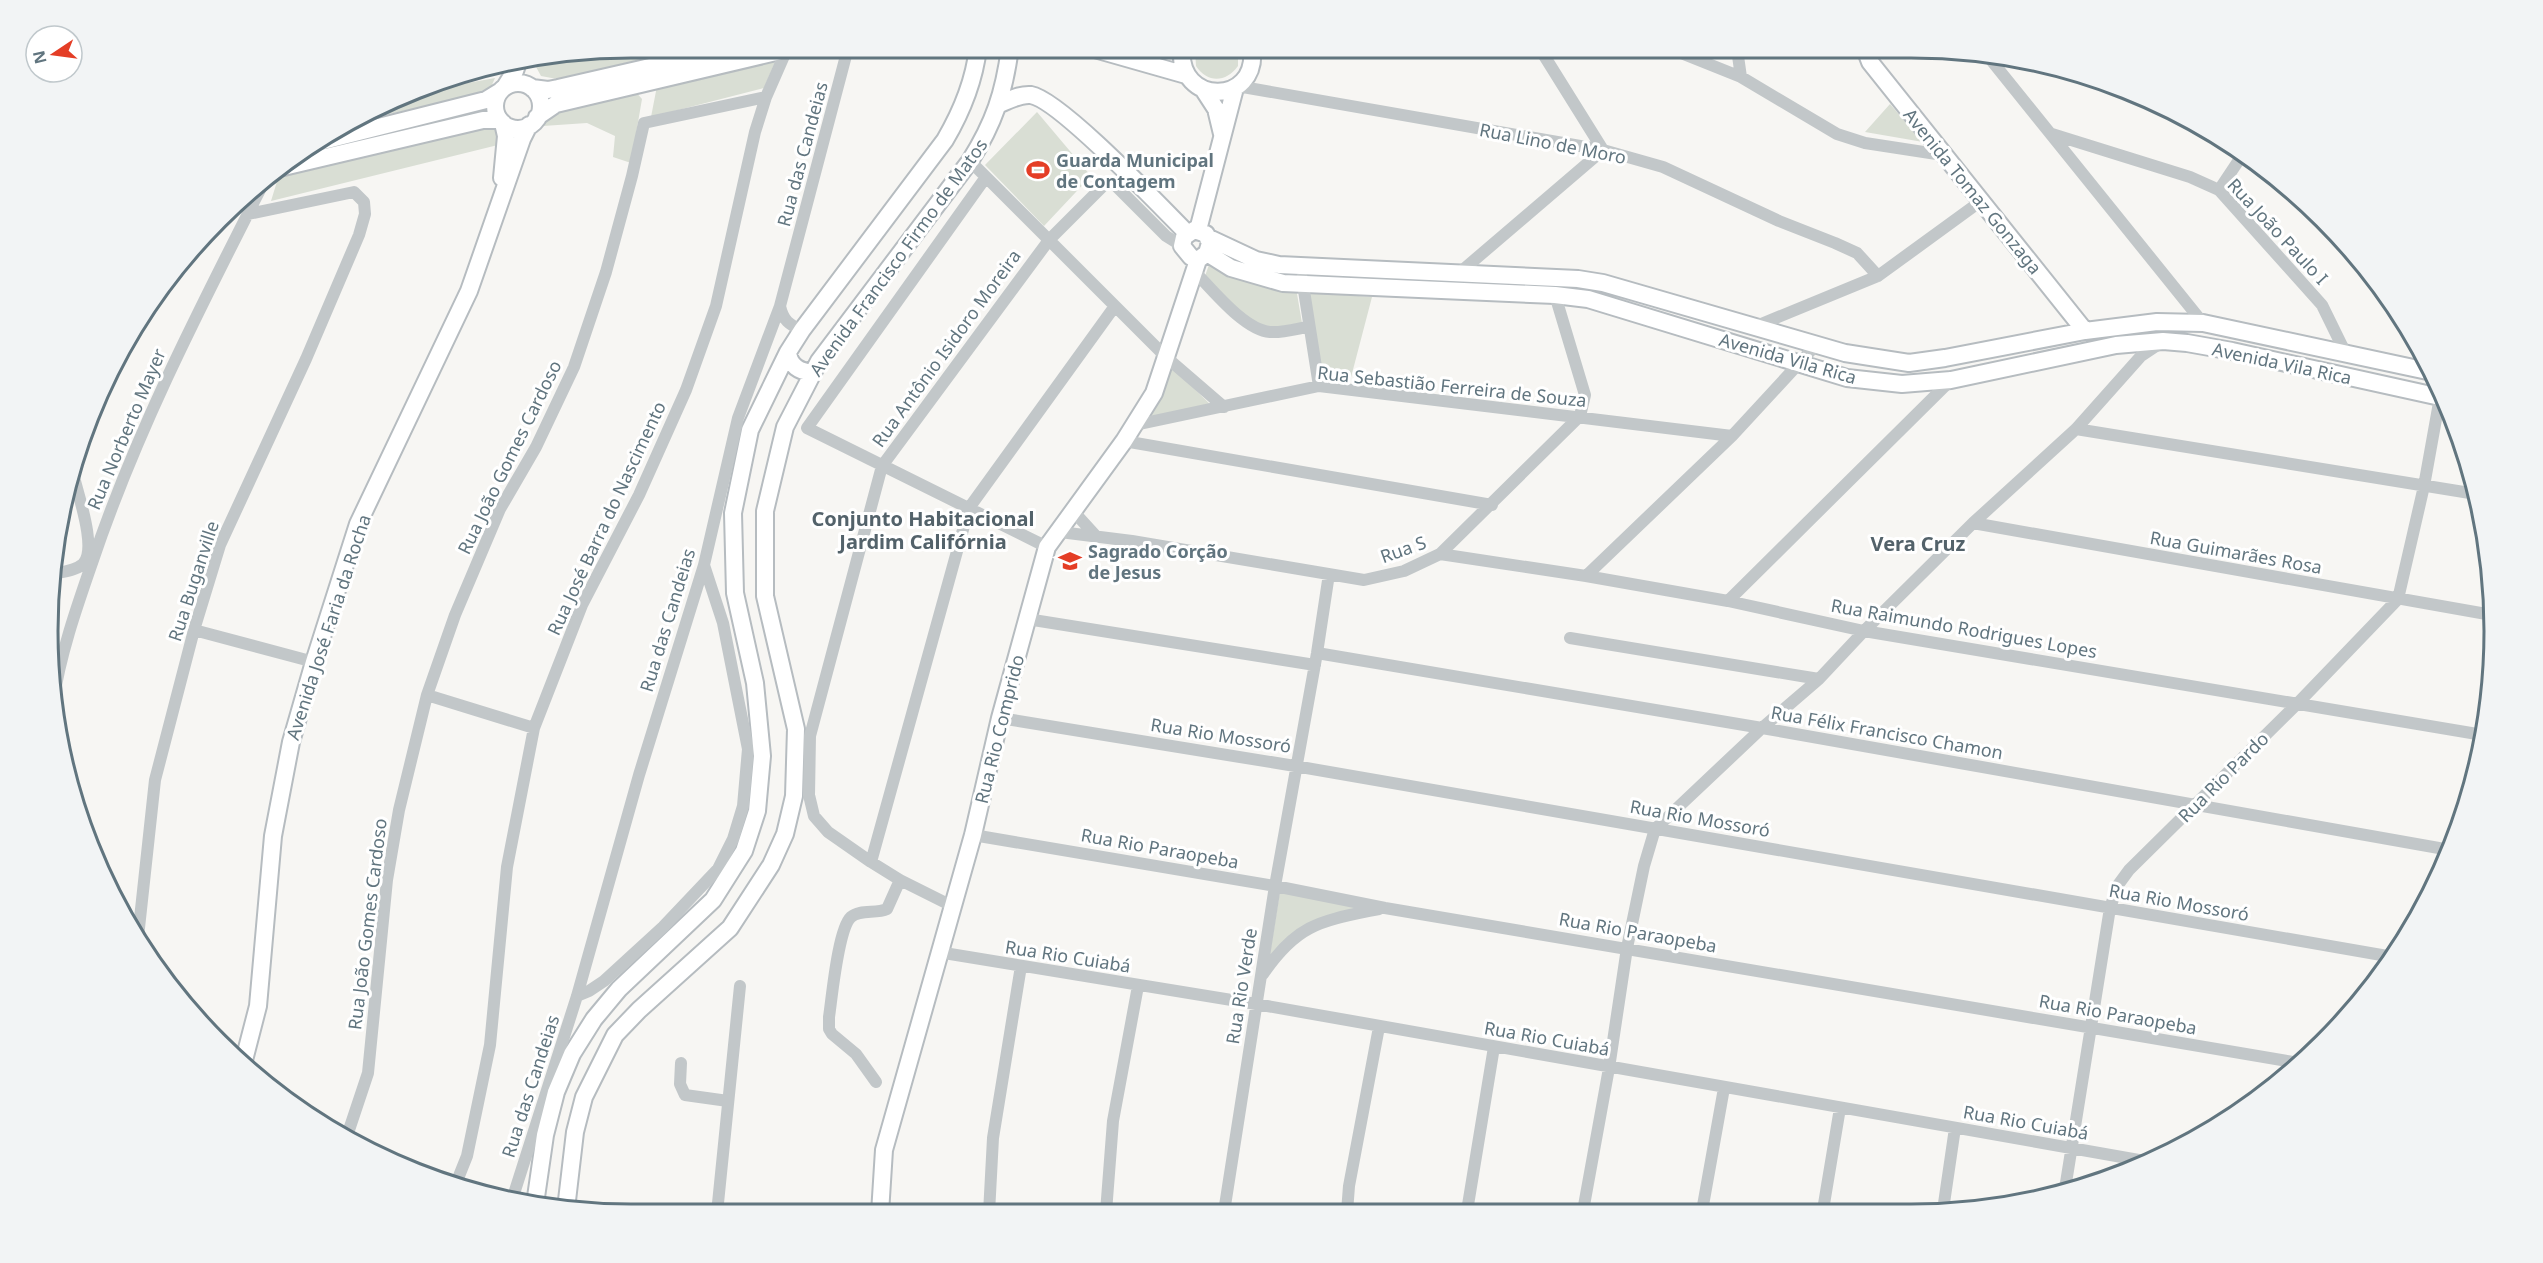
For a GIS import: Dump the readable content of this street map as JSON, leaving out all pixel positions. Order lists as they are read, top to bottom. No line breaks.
{"streets":{"street":["Rua Lino de Moro","Rua das Candeias","Avenida Tomaz Gonzaga","Rua João Paulo I","Avenida Francisco Firmo de Matos","Rua Antônio Isidoro Moreira","Avenida Vila Rica","Rua Sebastião Ferreira de Souza","Rua Norberto Mayer","Rua João Gomes Cardoso","Rua José Barra do Nascimento","Rua S","Rua Guimarães Rosa","Rua Buganville","Avenida José Faria da Rocha","Rua Raimundo Rodrigues Lopes","Rua Rio Comprido","Rua Félix Francisco Chamon","Rua Rio Mossoró","Rua Rio Pardo","Rua Rio Paraopeba","Rua Rio Cuiabá","Rua Rio Verde"]},"crossings":[["Rua Lino de Moro","Rua Rio Comprido"],["Avenida Tomaz Gonzaga","Avenida Vila Rica"],["Rua João Paulo I","Avenida Vila Rica"],["Avenida Francisco Firmo de Matos","Avenida Vila Rica"],["Rua Antônio Isidoro Moreira","Avenida Vila Rica"],["Rua Antônio Isidoro Moreira","Rua Rio Comprido"],["Avenida Vila Rica","Rua Rio Comprido"],["Rua Sebastião Ferreira de Souza","Rua S"],["Rua Sebastião Ferreira de Souza","Rua Rio Comprido"],["Rua Norberto Mayer","Rua Buganville"],["Rua João Gomes Cardoso","Rua José Barra do Nascimento"],["Rua S","Rua Raimundo Rodrigues Lopes"],["Rua S","Rua Rio Comprido"],["Rua S","Rua Rio Verde"],["Rua Guimarães Rosa","Rua Rio Pardo"],["Rua Raimundo Rodrigues Lopes","Rua Rio Pardo"],["Rua Rio Comprido","Rua Félix Francisco Chamon"],["Rua Rio Comprido","Rua Rio Mossoró"],["Rua Rio Comprido","Rua Rio Paraopeba"],["Rua Rio Comprido","Rua Rio Cuiabá"],["Rua Félix Francisco Chamon","Rua Rio Pardo"],["Rua Félix Francisco Chamon","Rua Rio Verde"],["Rua Rio Mossoró","Rua Rio Pardo"],["Rua Rio Mossoró","Rua Rio Verde"],["Rua Rio Pardo","Rua Rio Paraopeba"],["Rua Rio Pardo","Rua Rio Cuiabá"],["Rua Rio Paraopeba","Rua Rio Verde"],["Rua Rio Cuiabá","Rua Rio Verde"]],"districts":["Conjunto Habitacional Jardim Califórnia","Vera Cruz"],"places":{"sports":["Guarda Municipal de Contagem"],"school or university":["Sagrado Corção de Jesus"]},"north":"left"}
